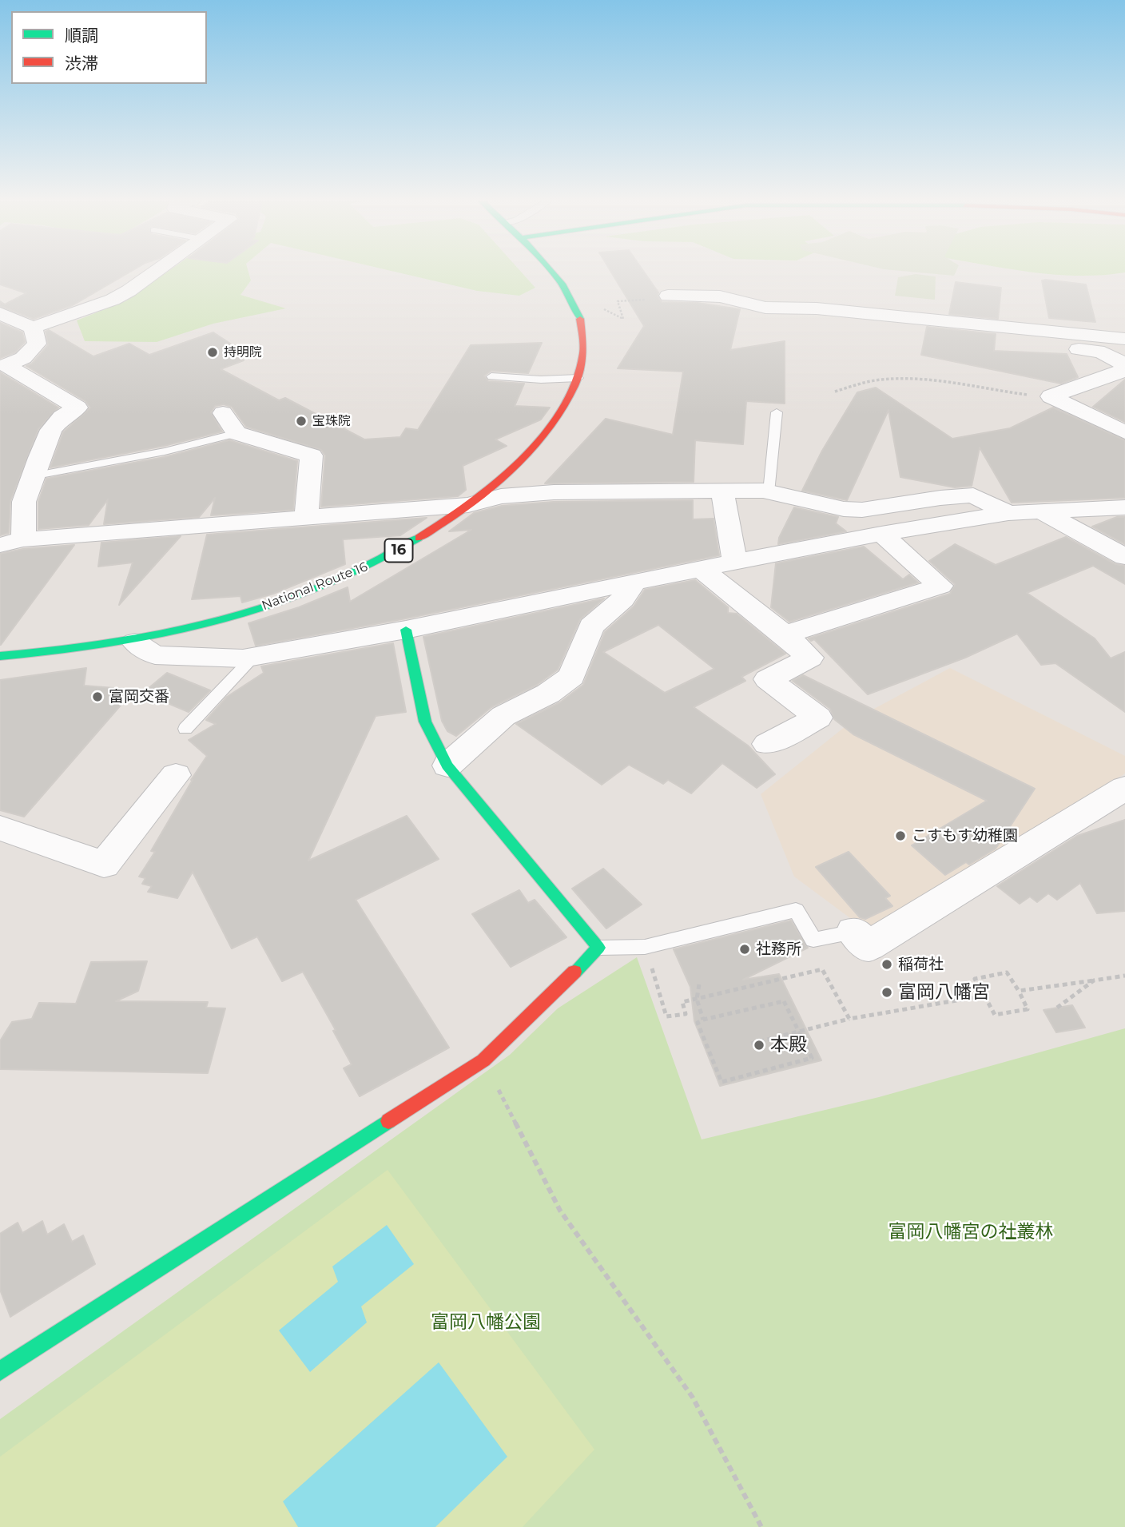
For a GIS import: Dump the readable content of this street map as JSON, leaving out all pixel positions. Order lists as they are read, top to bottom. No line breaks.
{"streets":{"main road":["16","National Route 16"]},"parks":["富岡八幡宮の社叢林","富岡八幡公園"],"places":["持明院","宝珠院","富岡交番","こすもす幼稚園","社務所","稲荷社","富岡八幡宮","本殿"],"legend":["順調","渋滞"]}
